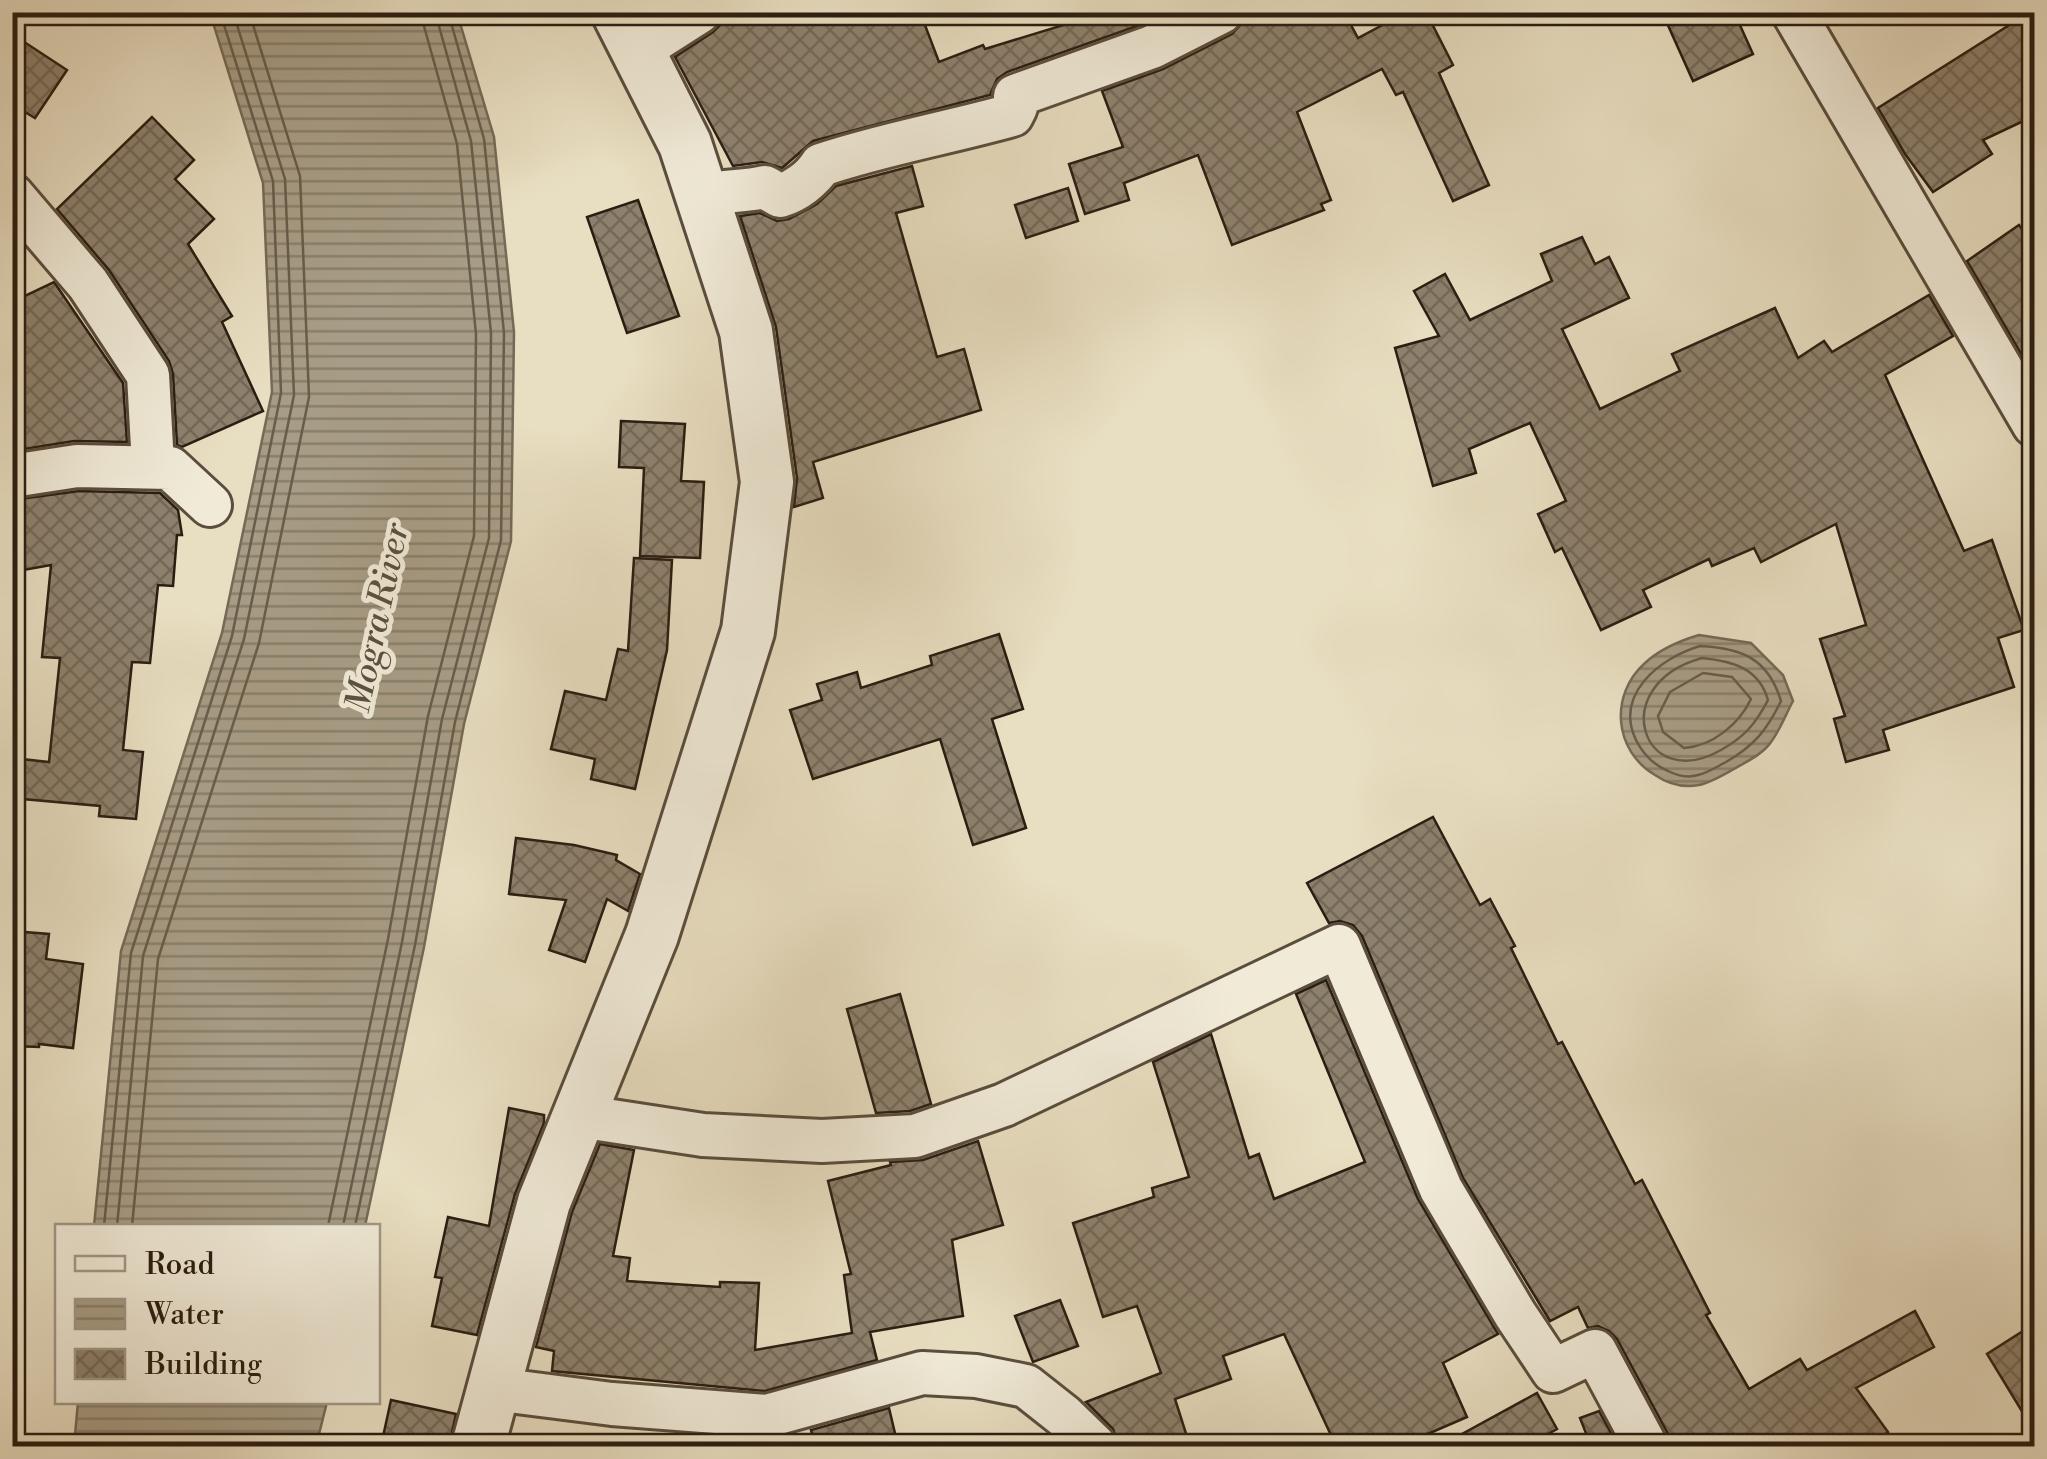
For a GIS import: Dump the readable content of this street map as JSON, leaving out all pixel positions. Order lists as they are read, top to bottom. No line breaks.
{"water":["Mogra River"],"legend":["Road","Water","Building"]}
